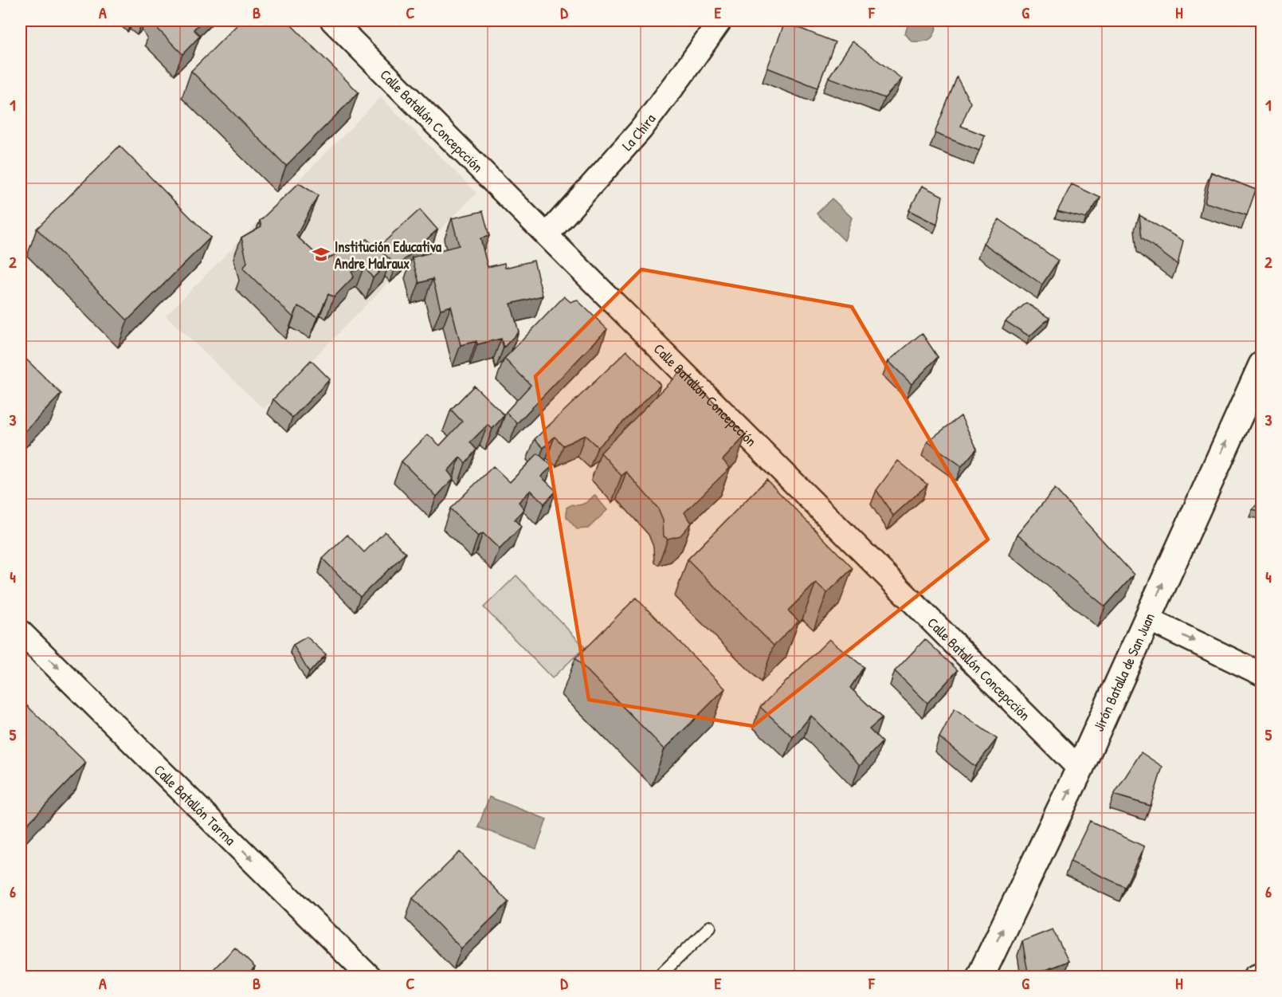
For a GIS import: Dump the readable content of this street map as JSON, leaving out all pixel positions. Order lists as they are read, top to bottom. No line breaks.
{"streets":{"street":["Calle Batallón Concepcción","La Chira","Jirón Batalla de San Juan","Calle Batallón Tarma"]},"crossings":[["Calle Batallón Concepcción","La Chira"],["Calle Batallón Concepcción","Jirón Batalla de San Juan"]],"one_way":["Jirón Batalla de San Juan","Calle Batallón Tarma"],"places":{"school or university":["Institución Educativa Andre Malraux"]},"grid":{"columns":["A","B","C","D","E","F","G","H"],"rows":["1","2","3","4","5","6"]}}
